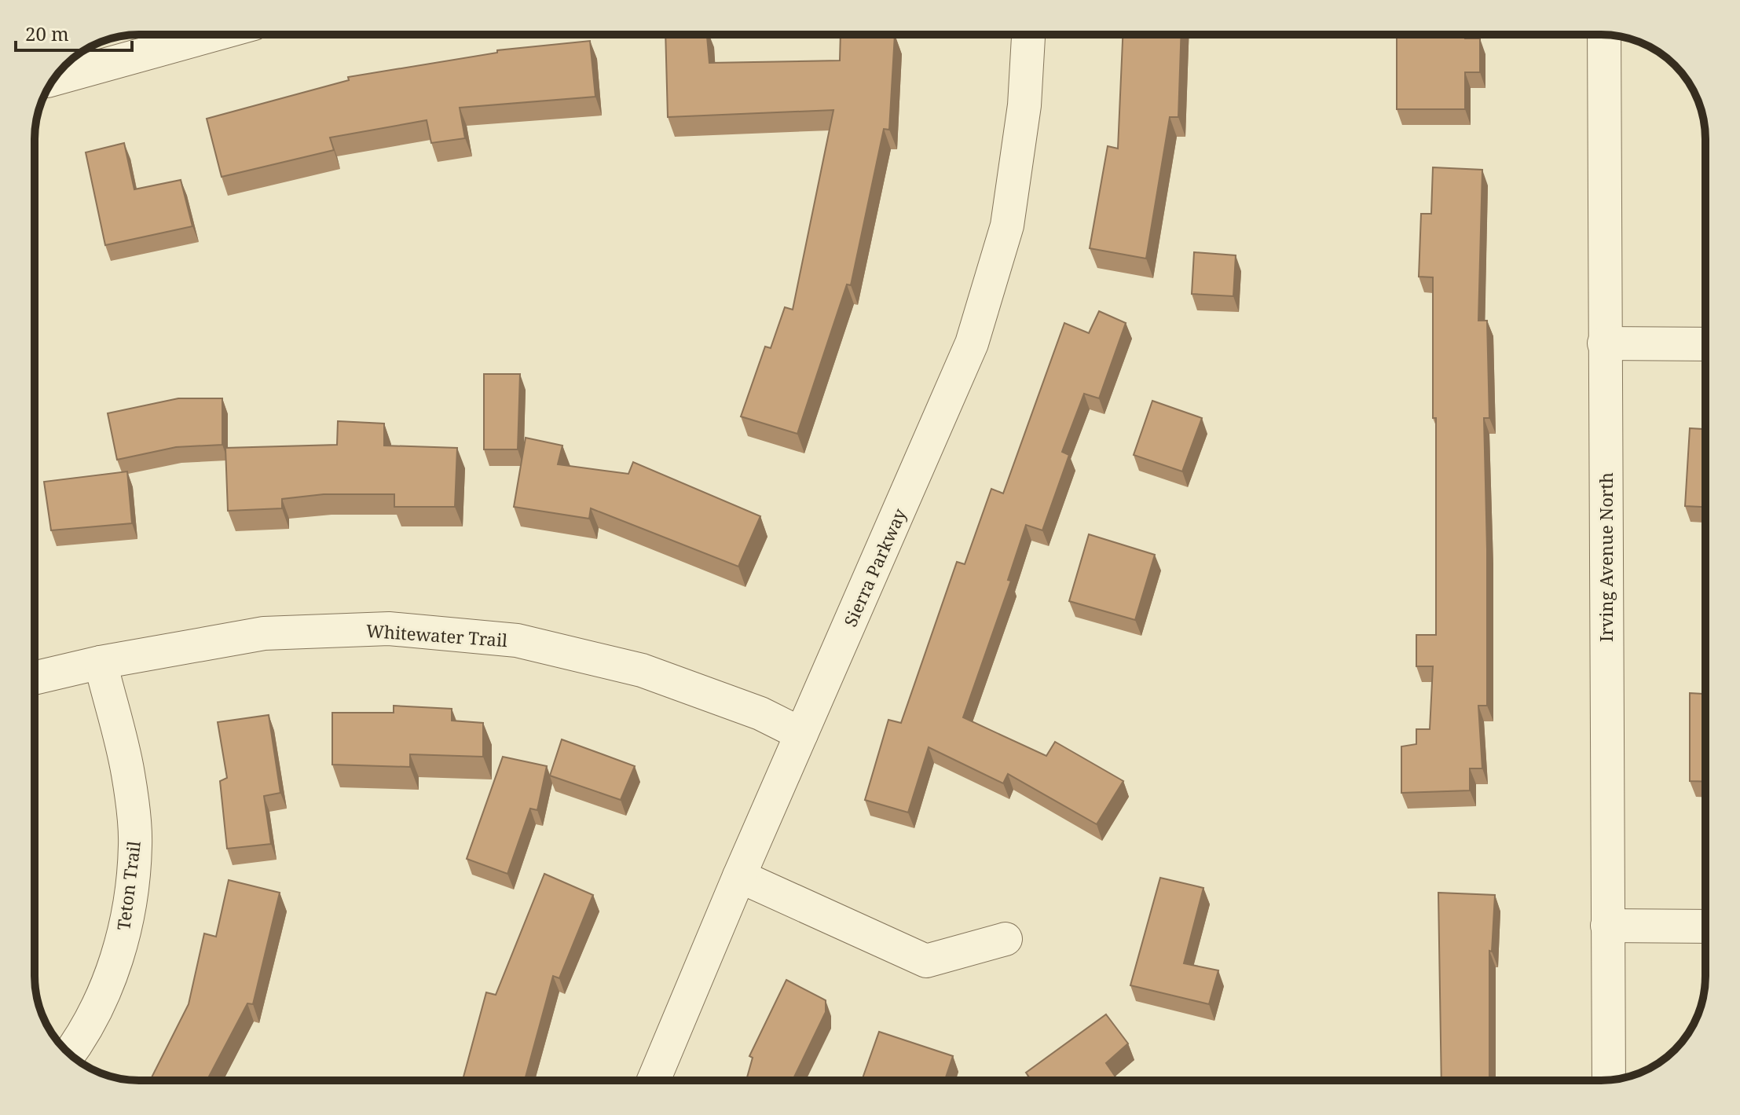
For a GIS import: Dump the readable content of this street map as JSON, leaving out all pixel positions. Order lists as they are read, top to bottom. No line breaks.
{"streets":{"street":["Irving Avenue North","Sierra Parkway","Whitewater Trail","Teton Trail"]},"crossings":[["Sierra Parkway","Whitewater Trail"],["Whitewater Trail","Teton Trail"]],"scale_bar":"20 m"}
